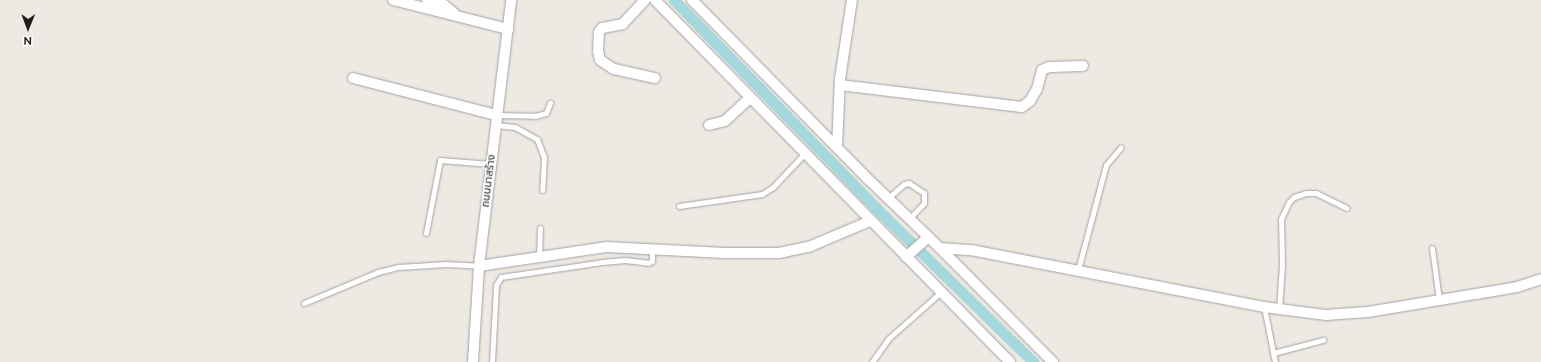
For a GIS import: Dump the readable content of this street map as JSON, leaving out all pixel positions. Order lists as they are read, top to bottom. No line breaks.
{"streets":{"street":["ถนนนาสร้าง"]},"north":"bottom"}
